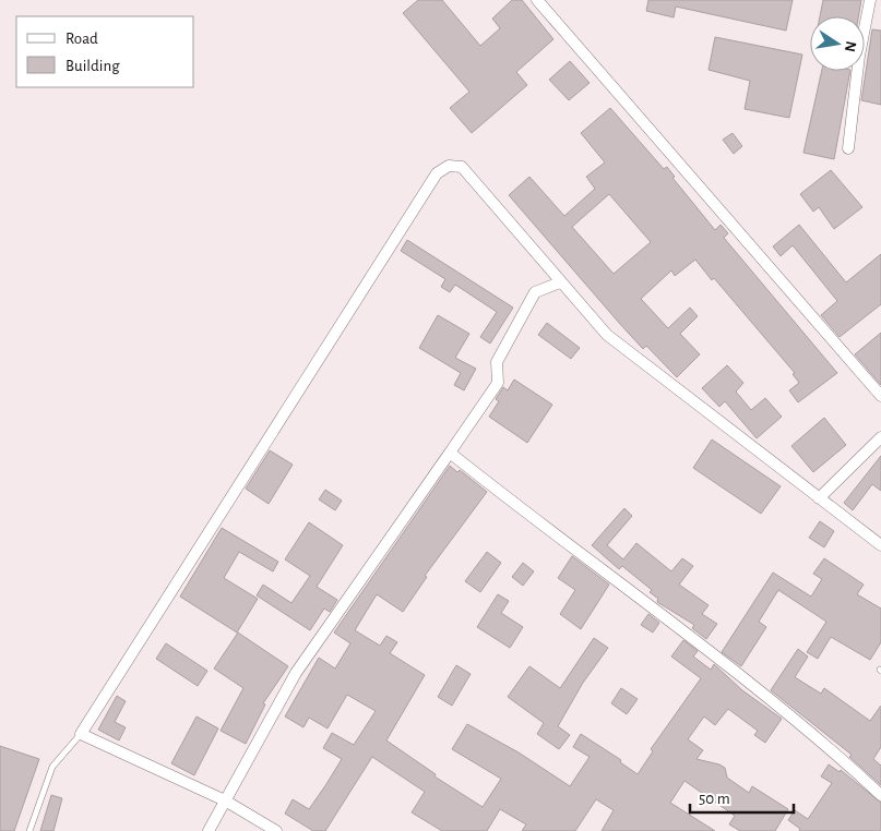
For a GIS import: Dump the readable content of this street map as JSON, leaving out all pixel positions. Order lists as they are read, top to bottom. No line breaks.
{"legend":["Road","Building"],"scale_bar":"50 m","north":"right"}
